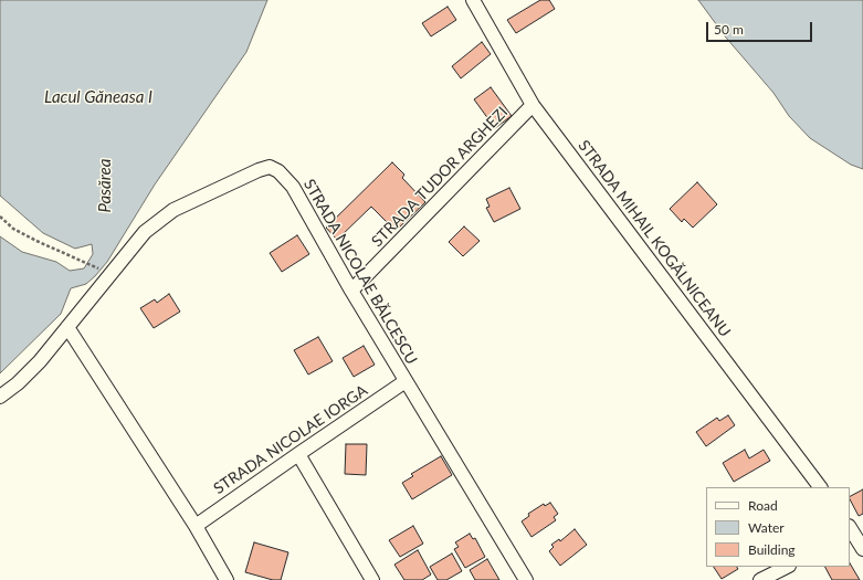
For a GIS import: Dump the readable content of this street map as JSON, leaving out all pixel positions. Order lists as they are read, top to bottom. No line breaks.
{"streets":{"street":["STRADA TUDOR ARGHEZI","STRADA MIHAIL KOGĂLNICEANU","STRADA NICOLAE BĂLCESCU","STRADA NICOLAE IORGA"]},"crossings":[["STRADA TUDOR ARGHEZI","STRADA MIHAIL KOGĂLNICEANU"],["STRADA TUDOR ARGHEZI","STRADA NICOLAE BĂLCESCU"],["STRADA NICOLAE BĂLCESCU","STRADA NICOLAE IORGA"]],"water":["Lacul Găneasa I","Pasărea"],"legend":["Road","Water","Building"],"scale_bar":"50 m"}
